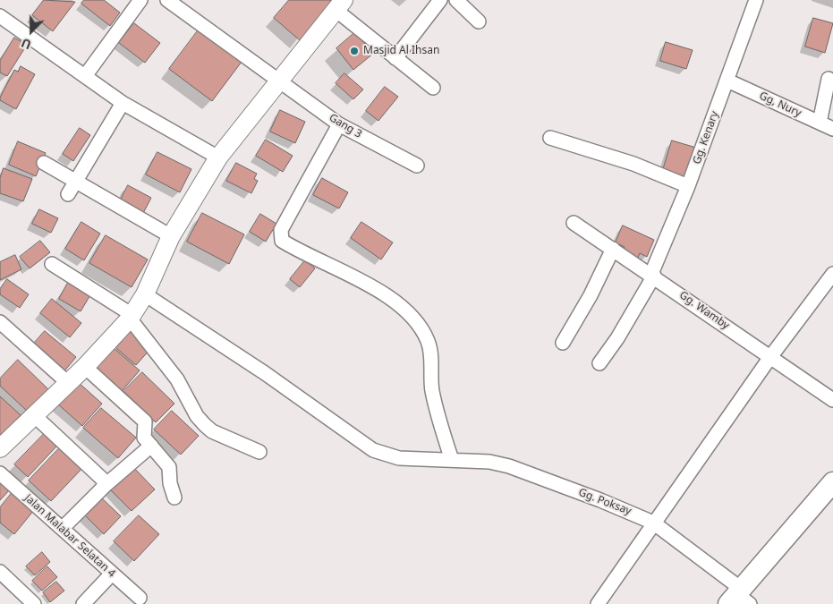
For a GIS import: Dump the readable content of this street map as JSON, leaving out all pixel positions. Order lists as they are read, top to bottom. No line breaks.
{"streets":{"street":["Gg, Nury","Gang 3","Gg. Kenary","Gg. Wamby","Gg. Poksay","Jalan Malabar Selatan 4"]},"crossings":[["Gg, Nury","Gg. Kenary"],["Gg. Kenary","Gg. Wamby"]],"places":["Masjid Al Ihsan"],"north":"bottom"}
